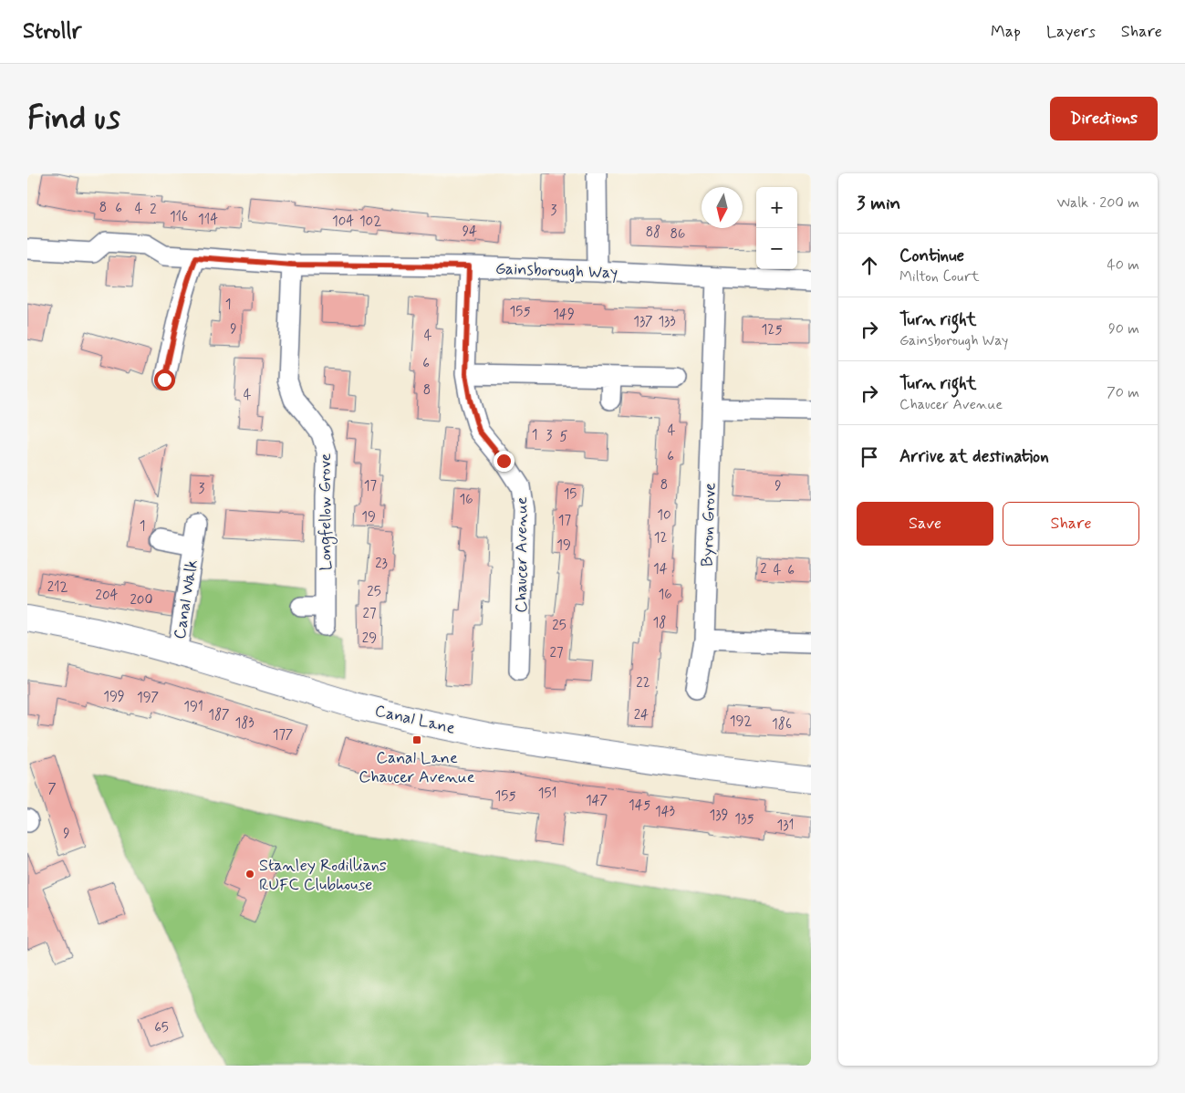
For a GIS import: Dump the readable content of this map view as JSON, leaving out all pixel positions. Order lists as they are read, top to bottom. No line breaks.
{"streets":{"street":["Gainsborough Way","Longfellow Grove","Byron Grove","Chaucer Avenue","Canal Walk","Canal Lane"]},"crossings":[["Gainsborough Way","Longfellow Grove"],["Gainsborough Way","Byron Grove"],["Gainsborough Way","Chaucer Avenue"],["Canal Walk","Canal Lane"]],"places":{"transit":["Canal Lane Chaucer Avenue"],"other":["Stanley Rodillians RUFC Clubhouse"]},"house_numbers":["8","6","4","2","3","116","114","104","102","94","88","86","1","155","149","137","133","9","125","4","6","8","4","4","1","3","5","6","8","17","9","3","15","16","10","19","17","1","12","19","23","14","2","4","6","212","25","16","204","200","27","18","25","29","27","22","199","197","191","187","24","192","183","186","177","7","151","155","147","145","143","139","135","131","9","65"],"north":"bottom","page":{"header":"Strollr","nav":["Map","Layers","Share"],"buttons":["Directions",["Save","Share"]],"title":"Find us","heading":["3 min","Walk · 200 m"],"map_buttons":["+","−"],"list":[["Continue","Milton Court","40 m"],["Turn right","Gainsborough Way","90 m"],["Turn right","Chaucer Avenue","70 m"],"Arrive at destination"]}}
